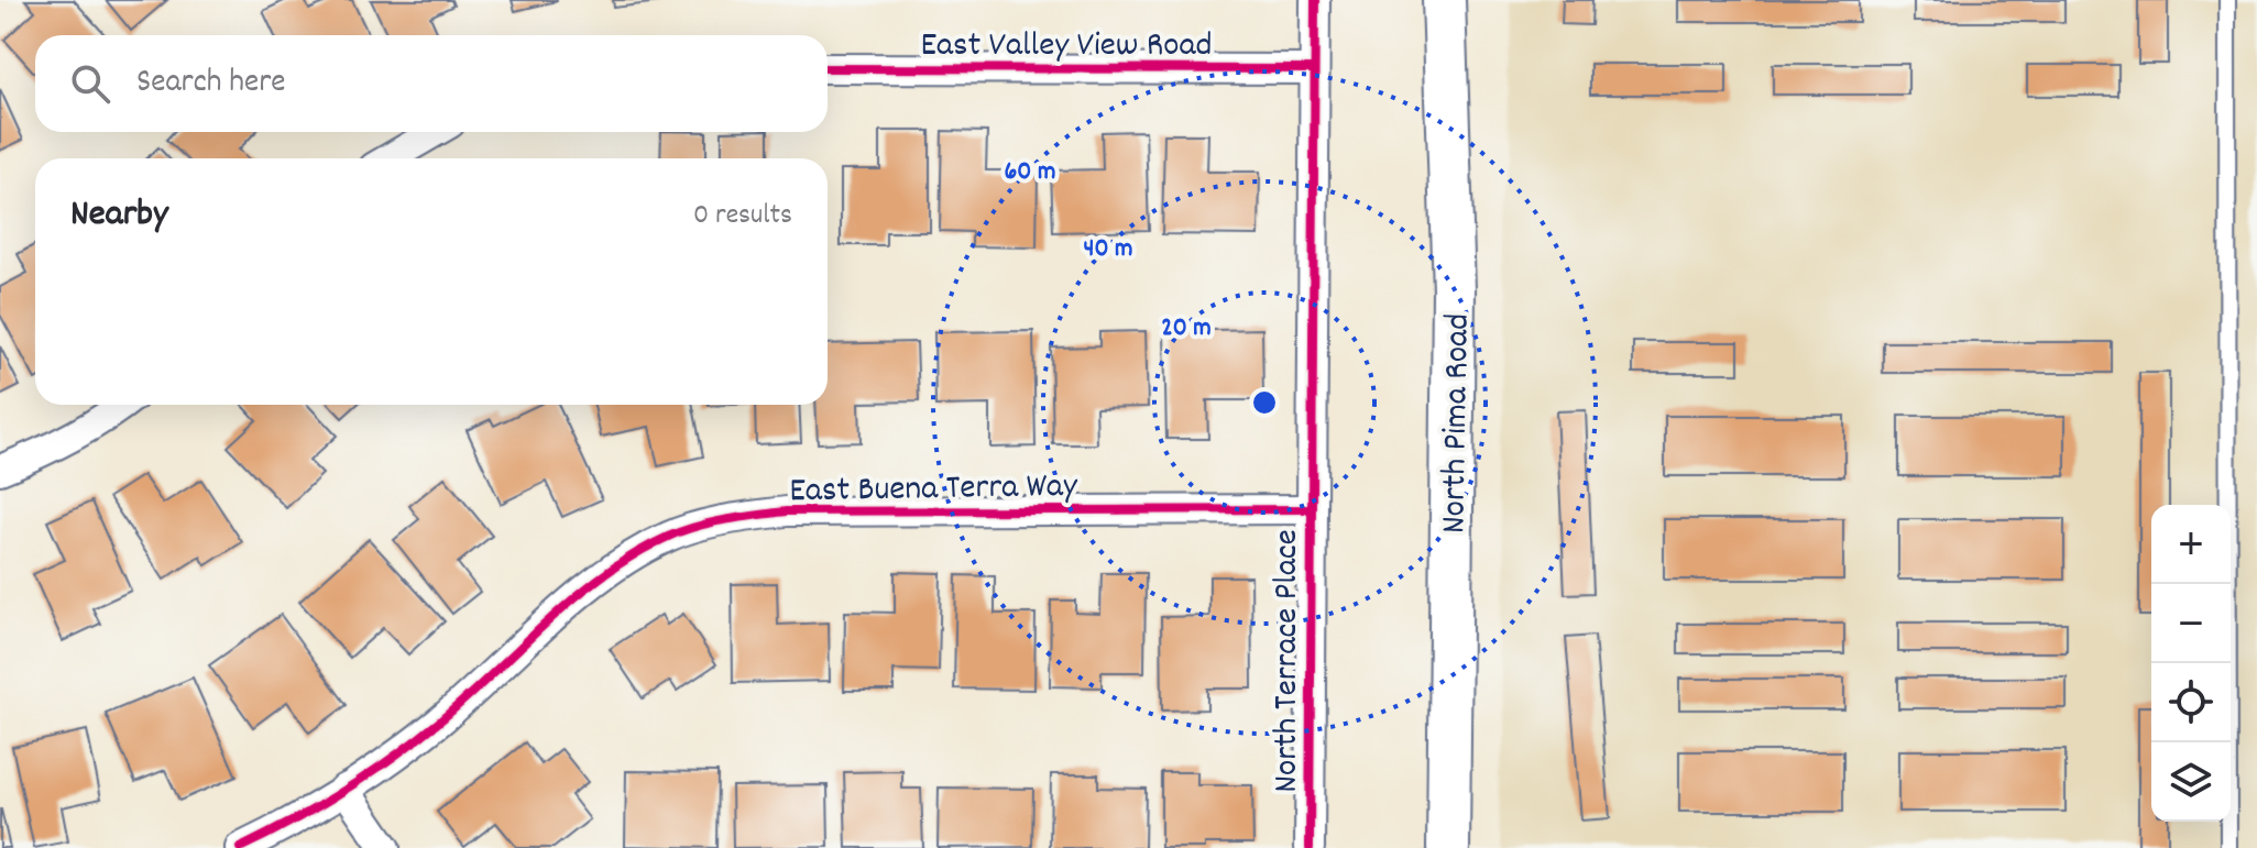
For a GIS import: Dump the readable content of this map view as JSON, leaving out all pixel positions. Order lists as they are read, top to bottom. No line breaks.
{"streets":{"main road":["North Pima Road"],"street":["East Valley View Road","East Buena Terra Way","North Terrace Place"]},"crossings":[["East Valley View Road","North Terrace Place"],["East Buena Terra Way","North Terrace Place"]],"page":{"search":"Search here","heading":["Nearby","0 results"],"map_buttons":["+","−"]},"rings":["60 m","40 m","20 m"]}
